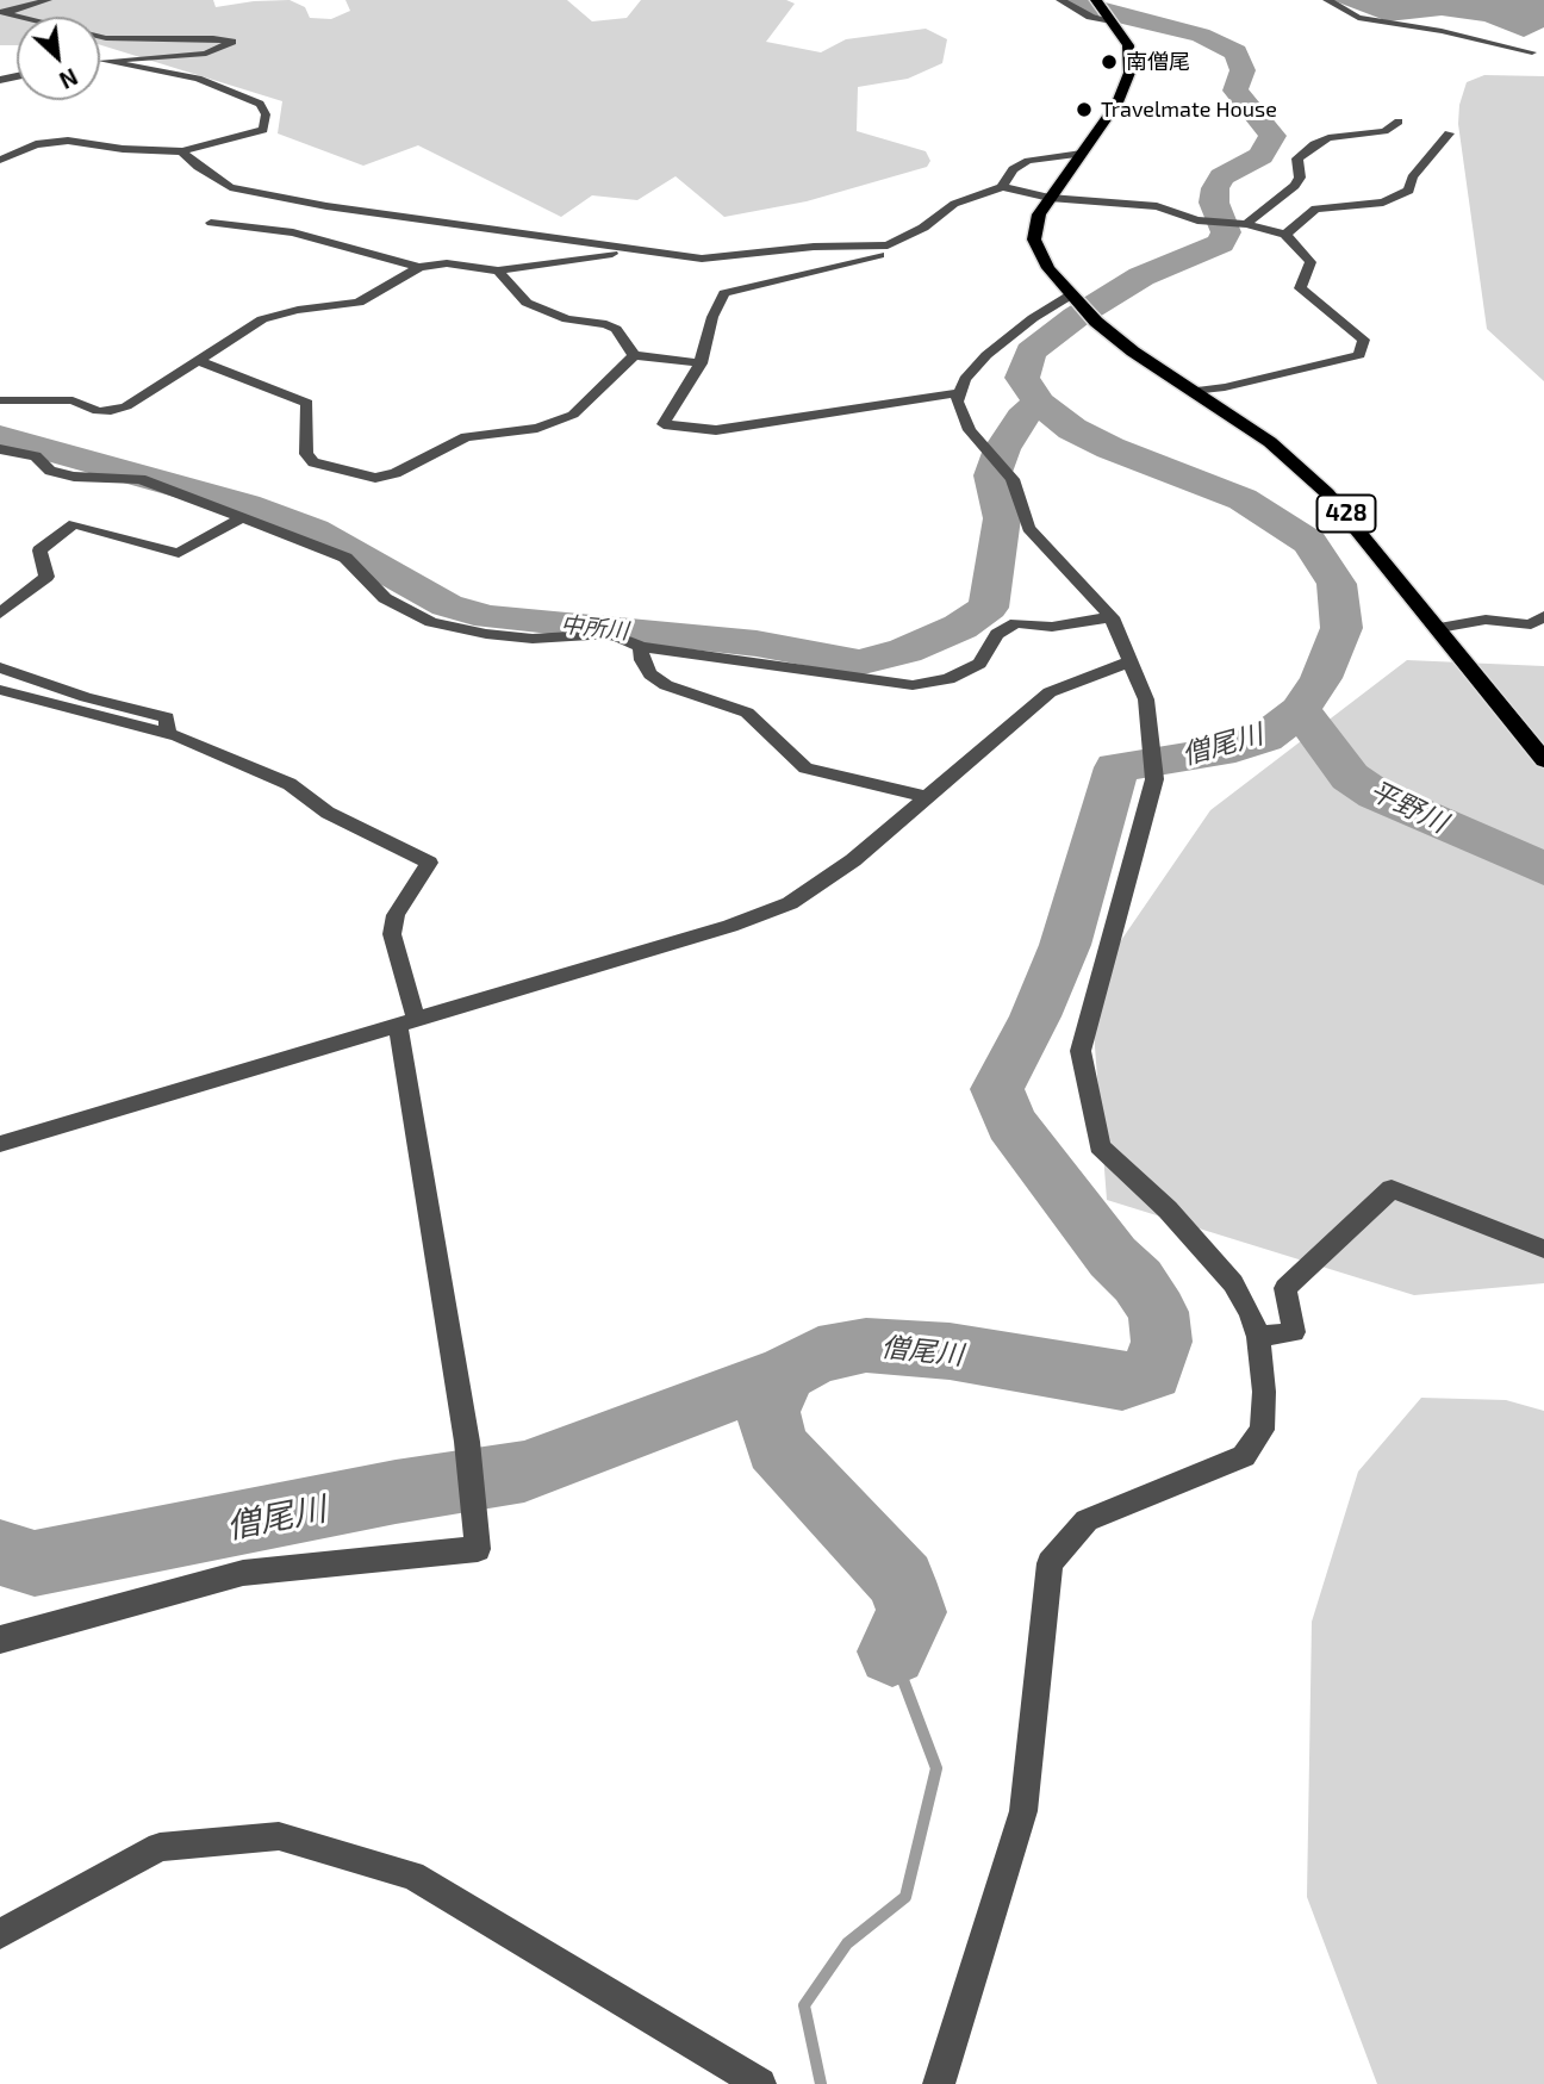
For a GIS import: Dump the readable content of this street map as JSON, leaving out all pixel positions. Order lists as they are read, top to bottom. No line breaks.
{"streets":{"highway":["428"]},"water":["中所川","僧尾川","平野川"],"places":["南僧尾","Travelmate House"],"north":"bottom right"}
